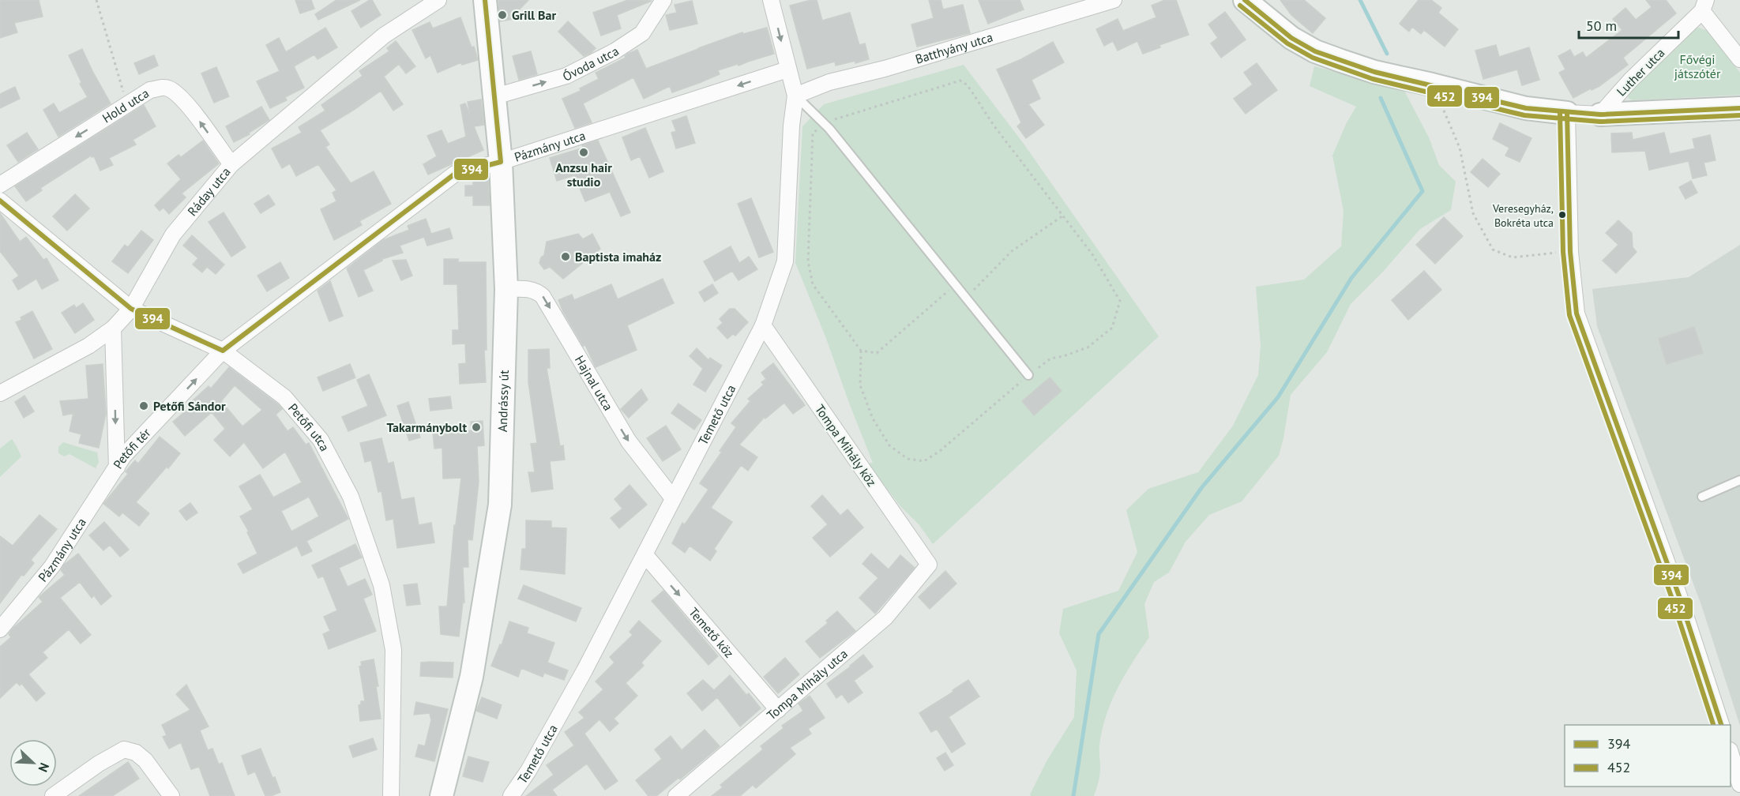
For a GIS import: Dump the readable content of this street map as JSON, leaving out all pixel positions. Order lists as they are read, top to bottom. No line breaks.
{"streets":{"main road":["Andrássy út"],"street":["Batthyány utca","Óvoda utca","Luther utca","Hold utca","Pázmány utca","Ráday utca","Hajnal utca","Temető utca","Petőfi utca","Petőfi tér","Tompa Mihály köz","Temető köz","Tompa Mihály utca"]},"crossings":[["Batthyány utca","Temető utca"],["Óvoda utca","Andrássy út"],["Hold utca","Ráday utca"],["Pázmány utca","Andrássy út"],["Pázmány utca","Temető utca"],["Pázmány utca","Petőfi utca"],["Pázmány utca","Petőfi tér"],["Ráday utca","Petőfi utca"],["Ráday utca","Petőfi tér"],["Hajnal utca","Andrássy út"],["Hajnal utca","Temető utca"],["Temető utca","Tompa Mihály köz"],["Temető utca","Temető köz"],["Petőfi utca","Petőfi tér"],["Tompa Mihály köz","Tompa Mihály utca"],["Temető köz","Tompa Mihály utca"]],"one_way":["Óvoda utca","Pázmány utca","Hajnal utca","Temető köz"],"parks":["Fővégi játszótér"],"places":["Grill Bar","Anzsu hair studio","Veresegyház, Bokréta utca","Baptista imaház","Petőfi Sándor","Takarmánybolt"],"lines":["transit line 394","transit line 452"],"legend":["394","452"],"scale_bar":"50 m","north":"bottom right"}
